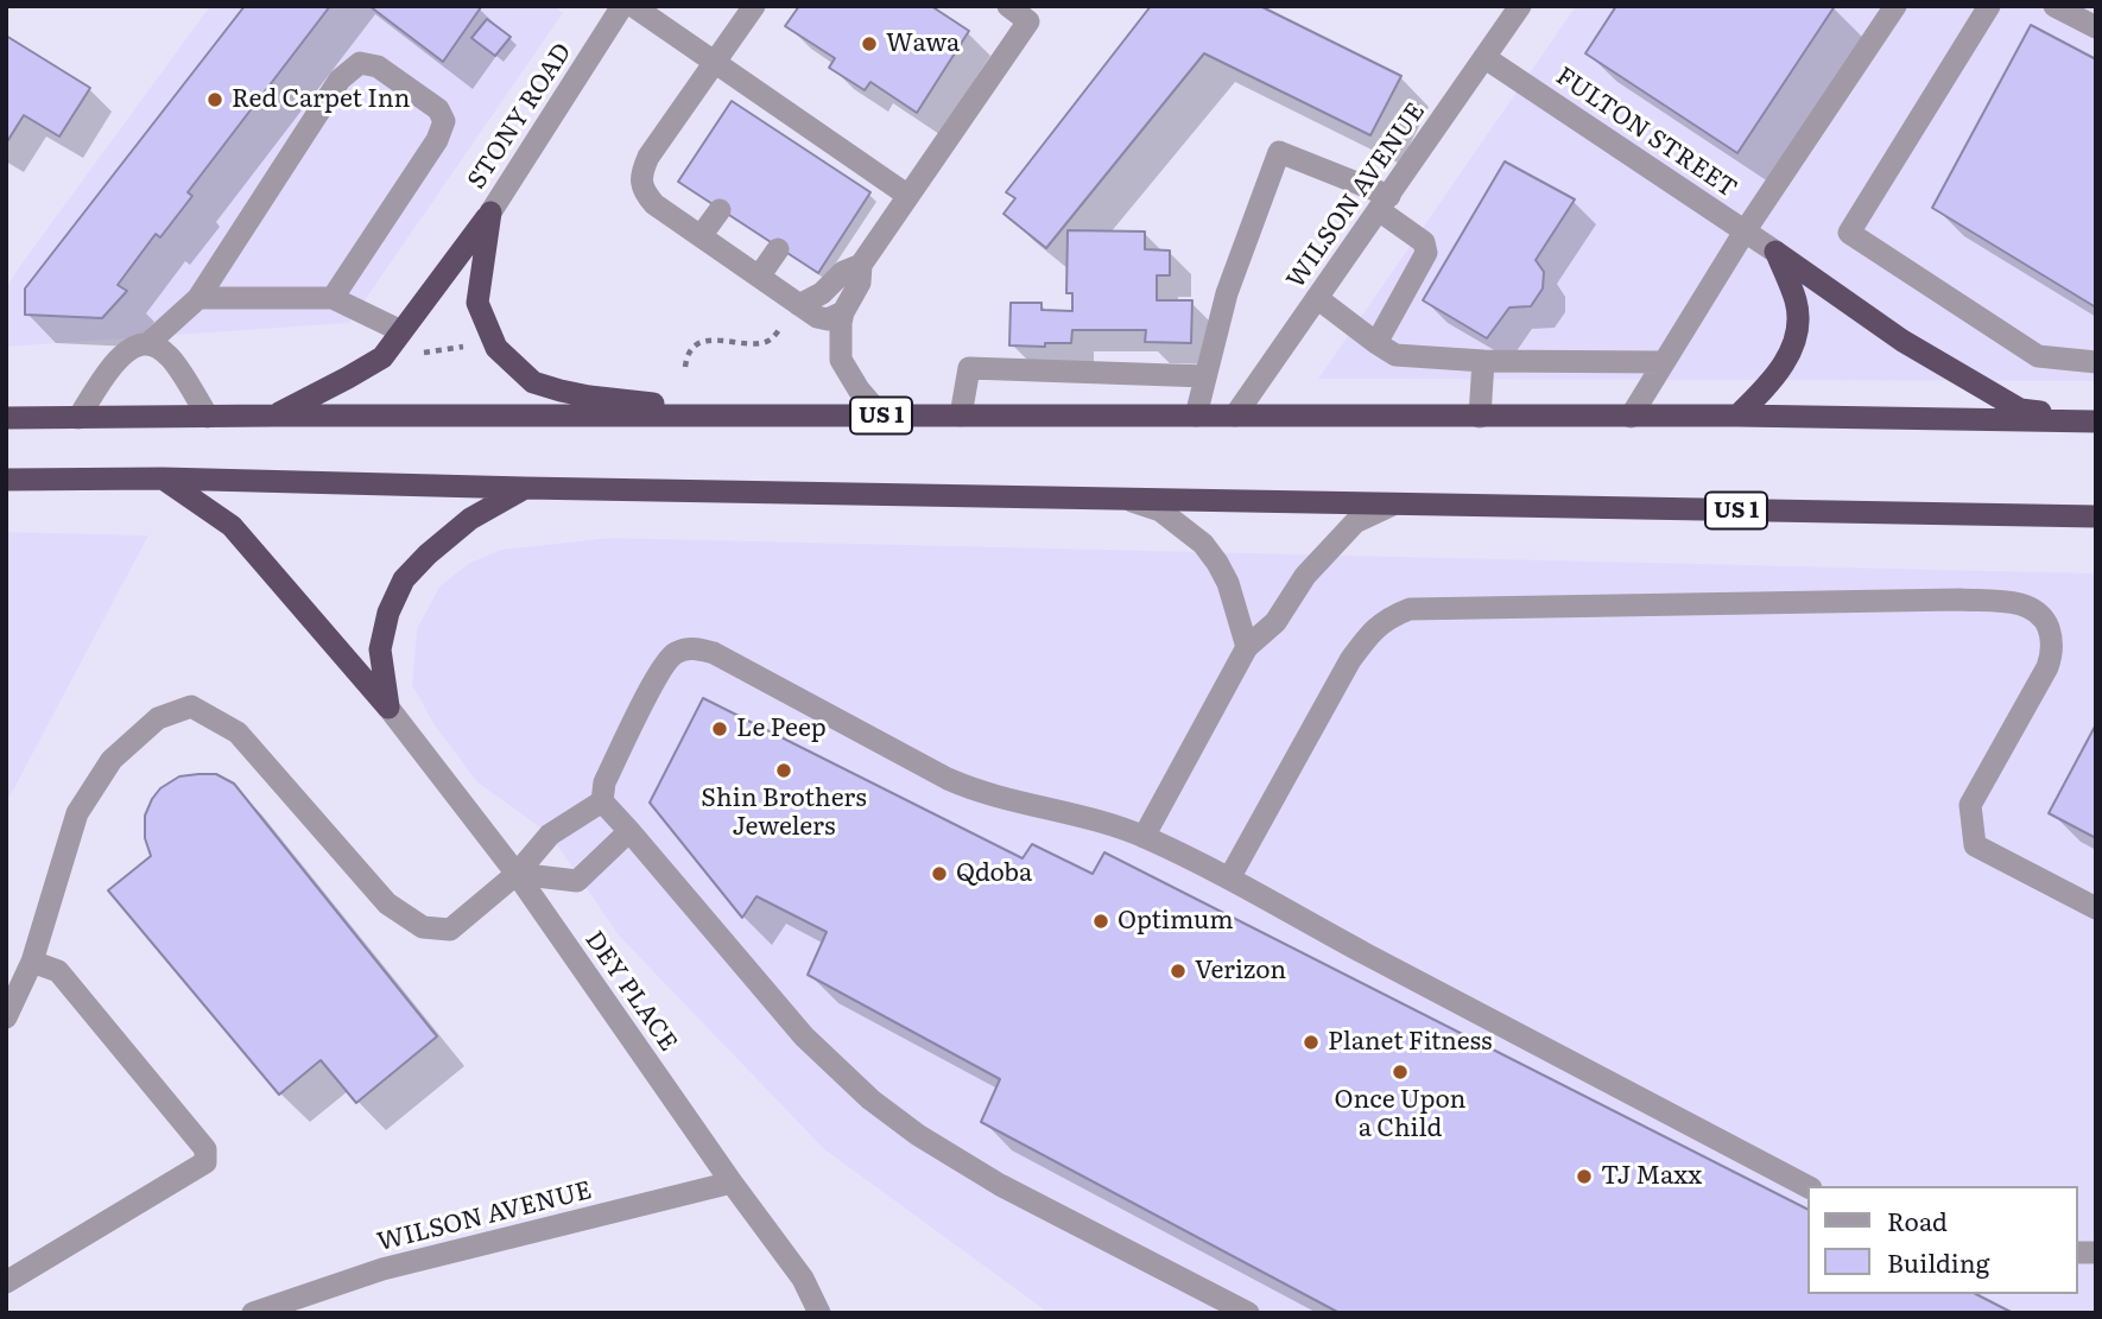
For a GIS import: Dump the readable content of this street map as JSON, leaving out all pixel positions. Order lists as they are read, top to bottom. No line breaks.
{"streets":{"highway":["US 1"],"street":["STONY ROAD","FULTON STREET","WILSON AVENUE","DEY PLACE"]},"crossings":[["FULTON STREET","WILSON AVENUE"],["WILSON AVENUE","US 1"],["WILSON AVENUE","DEY PLACE"]],"places":["Wawa","Red Carpet Inn","Le Peep","Shin Brothers Jewelers","Qdoba","Optimum","Verizon","Planet Fitness","Once Upon a Child","TJ Maxx"],"legend":["Road","Building"]}
